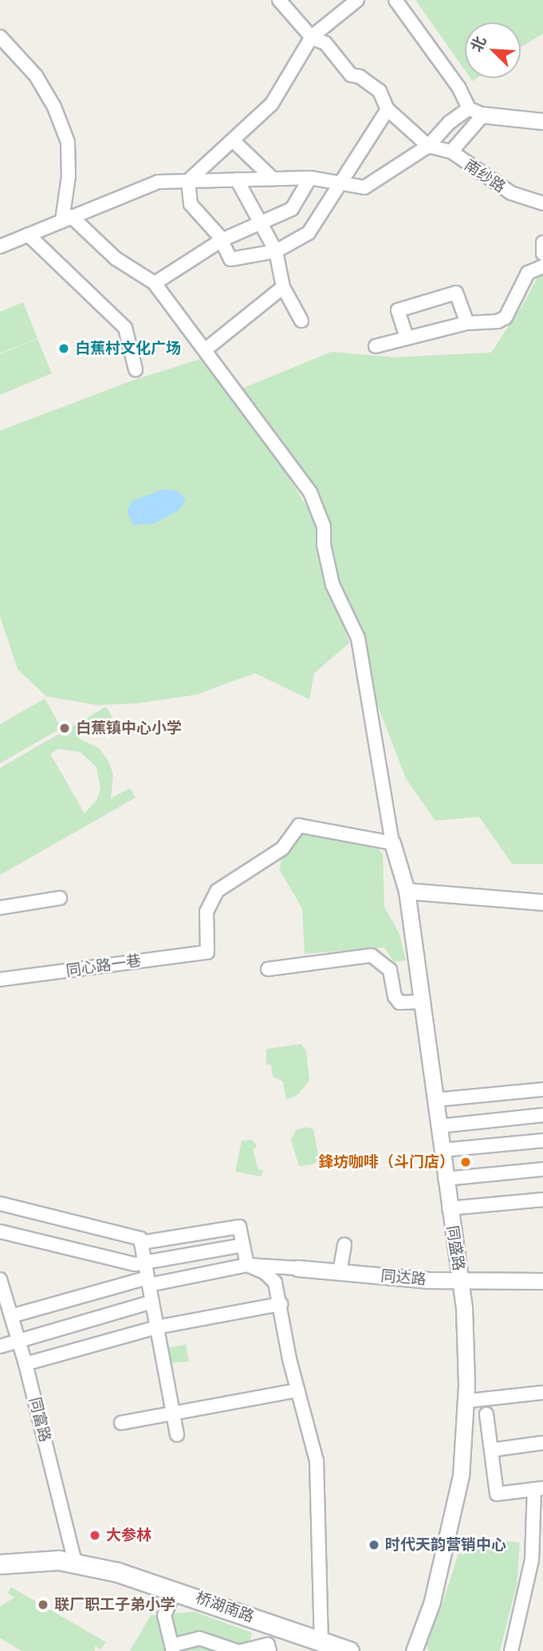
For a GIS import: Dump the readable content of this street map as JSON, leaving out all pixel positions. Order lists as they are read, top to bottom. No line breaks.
{"streets":{"main road":["桥湖南路"],"street":["南纱路","同心路一巷","同盛路","同达路","同富路"]},"crossings":[["同心路一巷","同盛路"],["同盛路","同达路"],["同富路","桥湖南路"]],"places":["白蕉村文化广场","白蕉镇中心小学","鋒坊咖啡（斗门店）","大参林","时代天韵营销中心","联厂职工子弟小学"],"north":"top left"}
